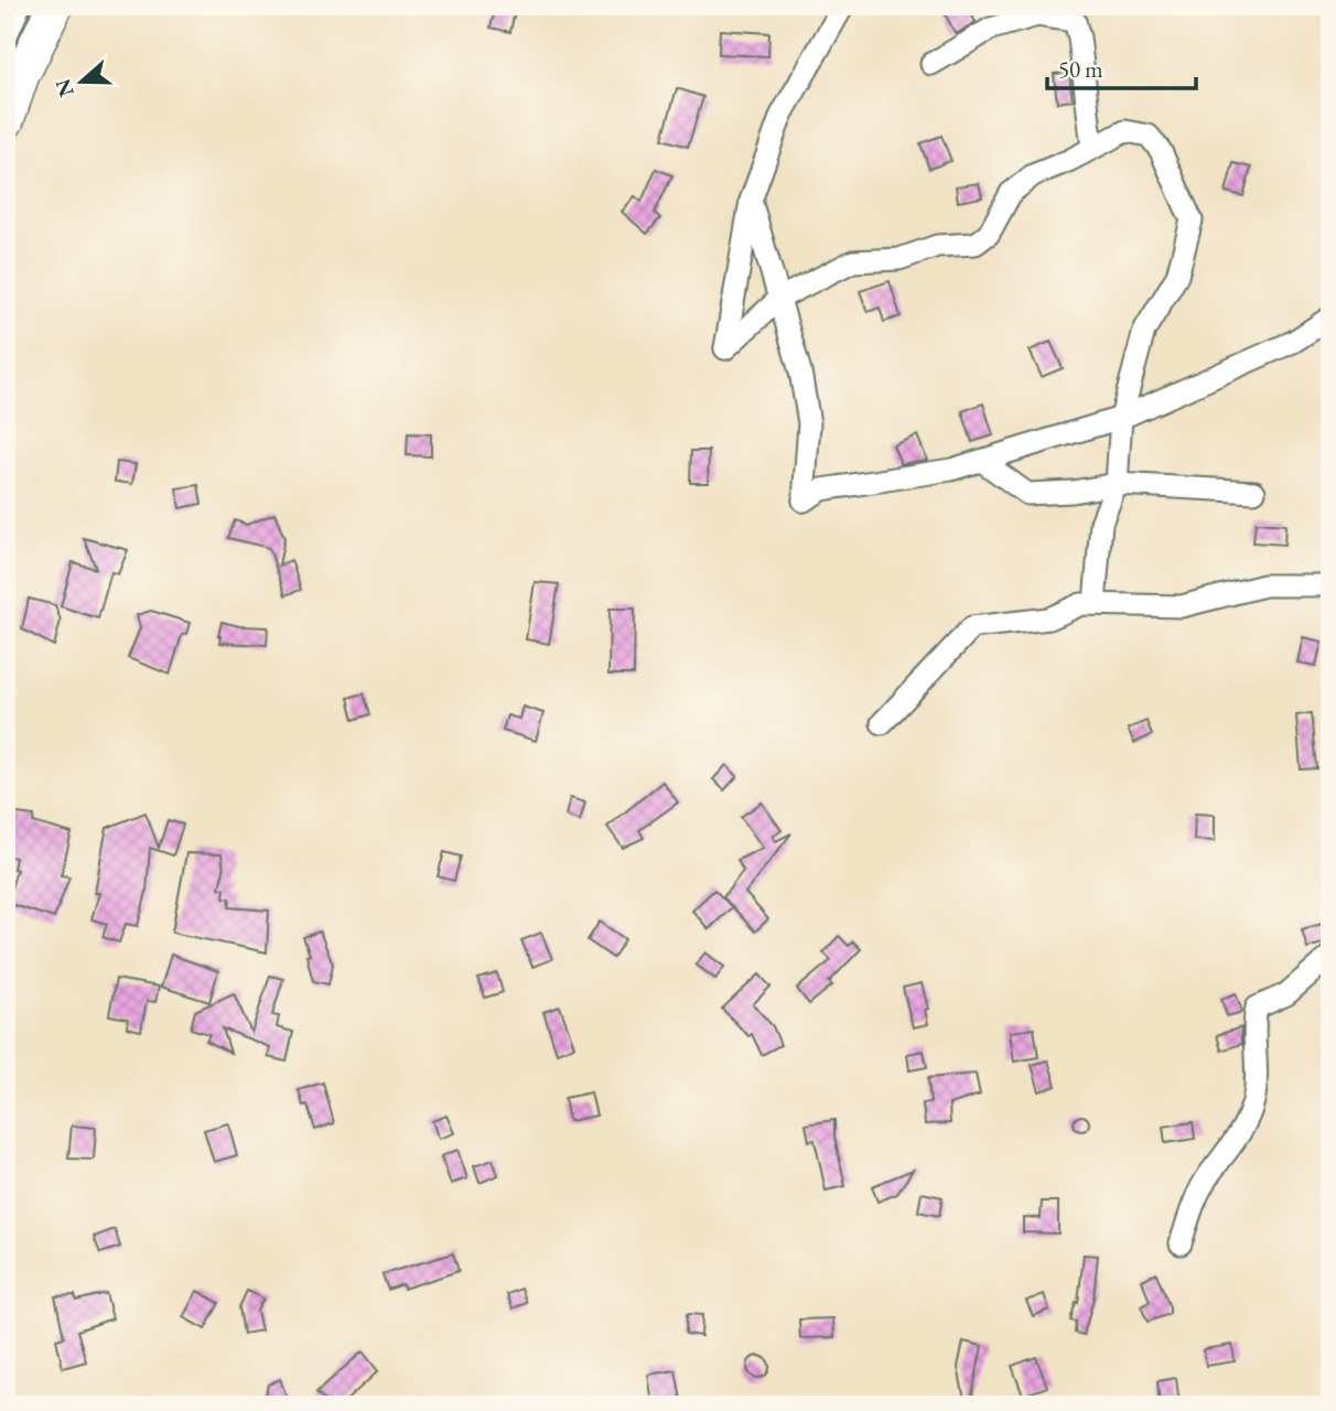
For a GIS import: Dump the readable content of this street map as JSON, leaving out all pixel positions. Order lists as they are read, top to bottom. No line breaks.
{"scale_bar":"50 m","north":"left"}
